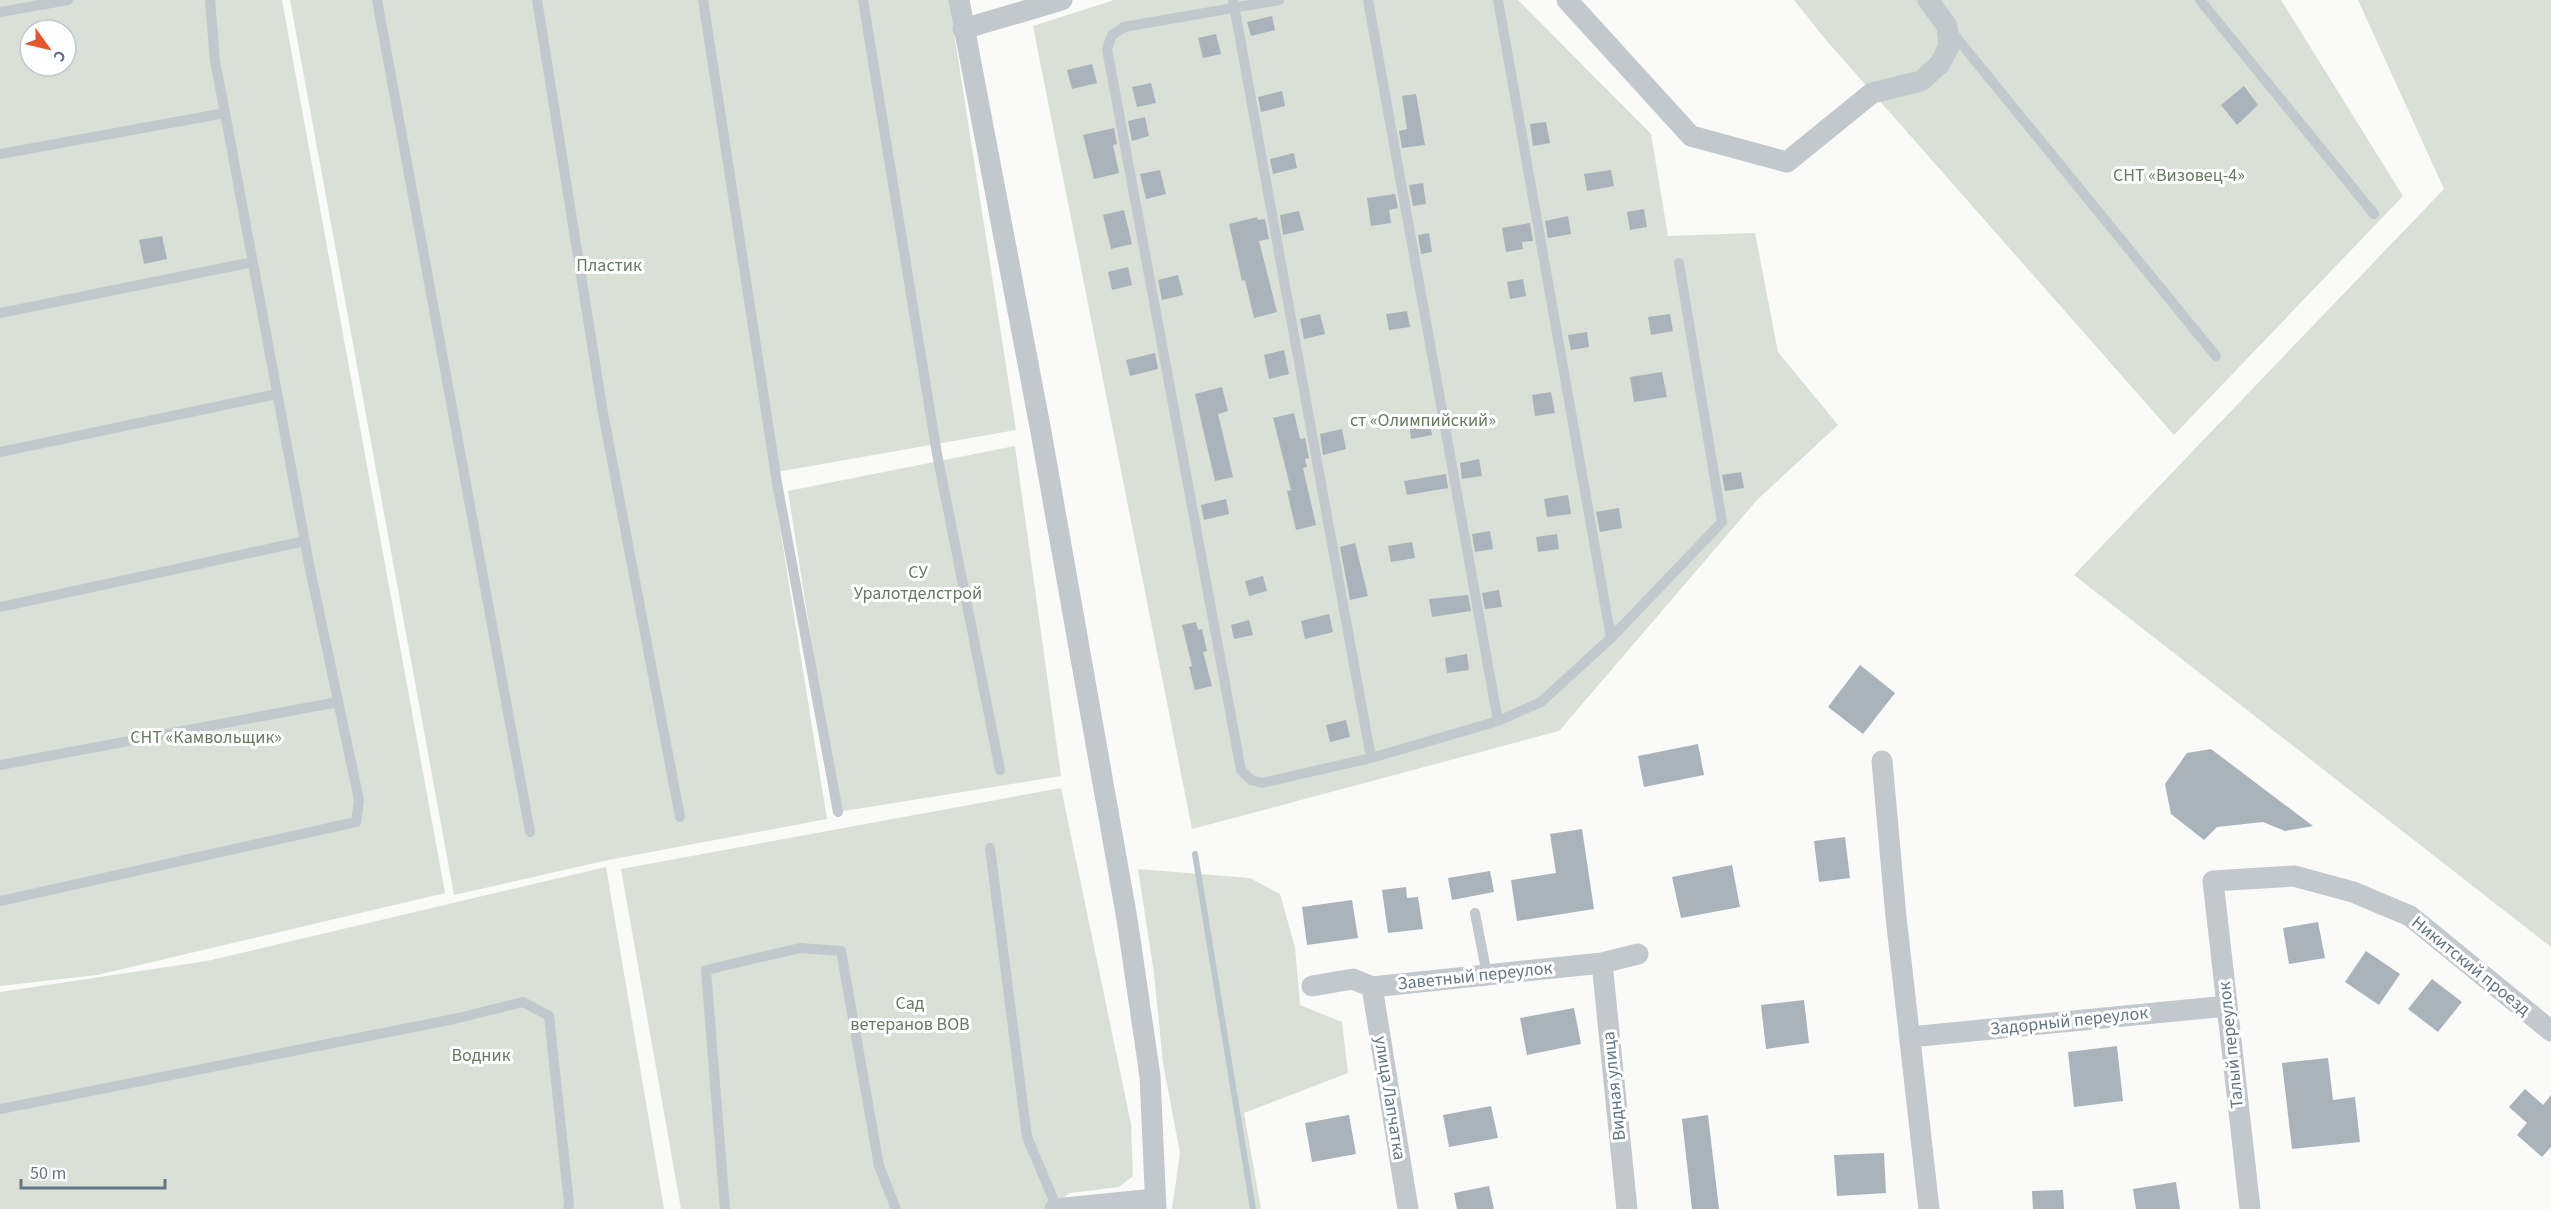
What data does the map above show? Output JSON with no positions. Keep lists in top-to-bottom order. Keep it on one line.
{"streets":{"street":["Никитский проезд","Заветный переулок","Задорный переулок","Талый переулок","Видная улица","улица Лапчатка"]},"crossings":[["Никитский проезд","Талый переулок"],["Заветный переулок","Видная улица"],["Заветный переулок","улица Лапчатка"],["Задорный переулок","Талый переулок"]],"parks":["СНТ «Визовец-4»","Пластик","ст «Олимпийский»","СУ Уралотделстрой","СНТ «Камвольщик»","Сад ветеранов ВОВ","Водник"],"scale_bar":"50 m","north":"bottom right"}
